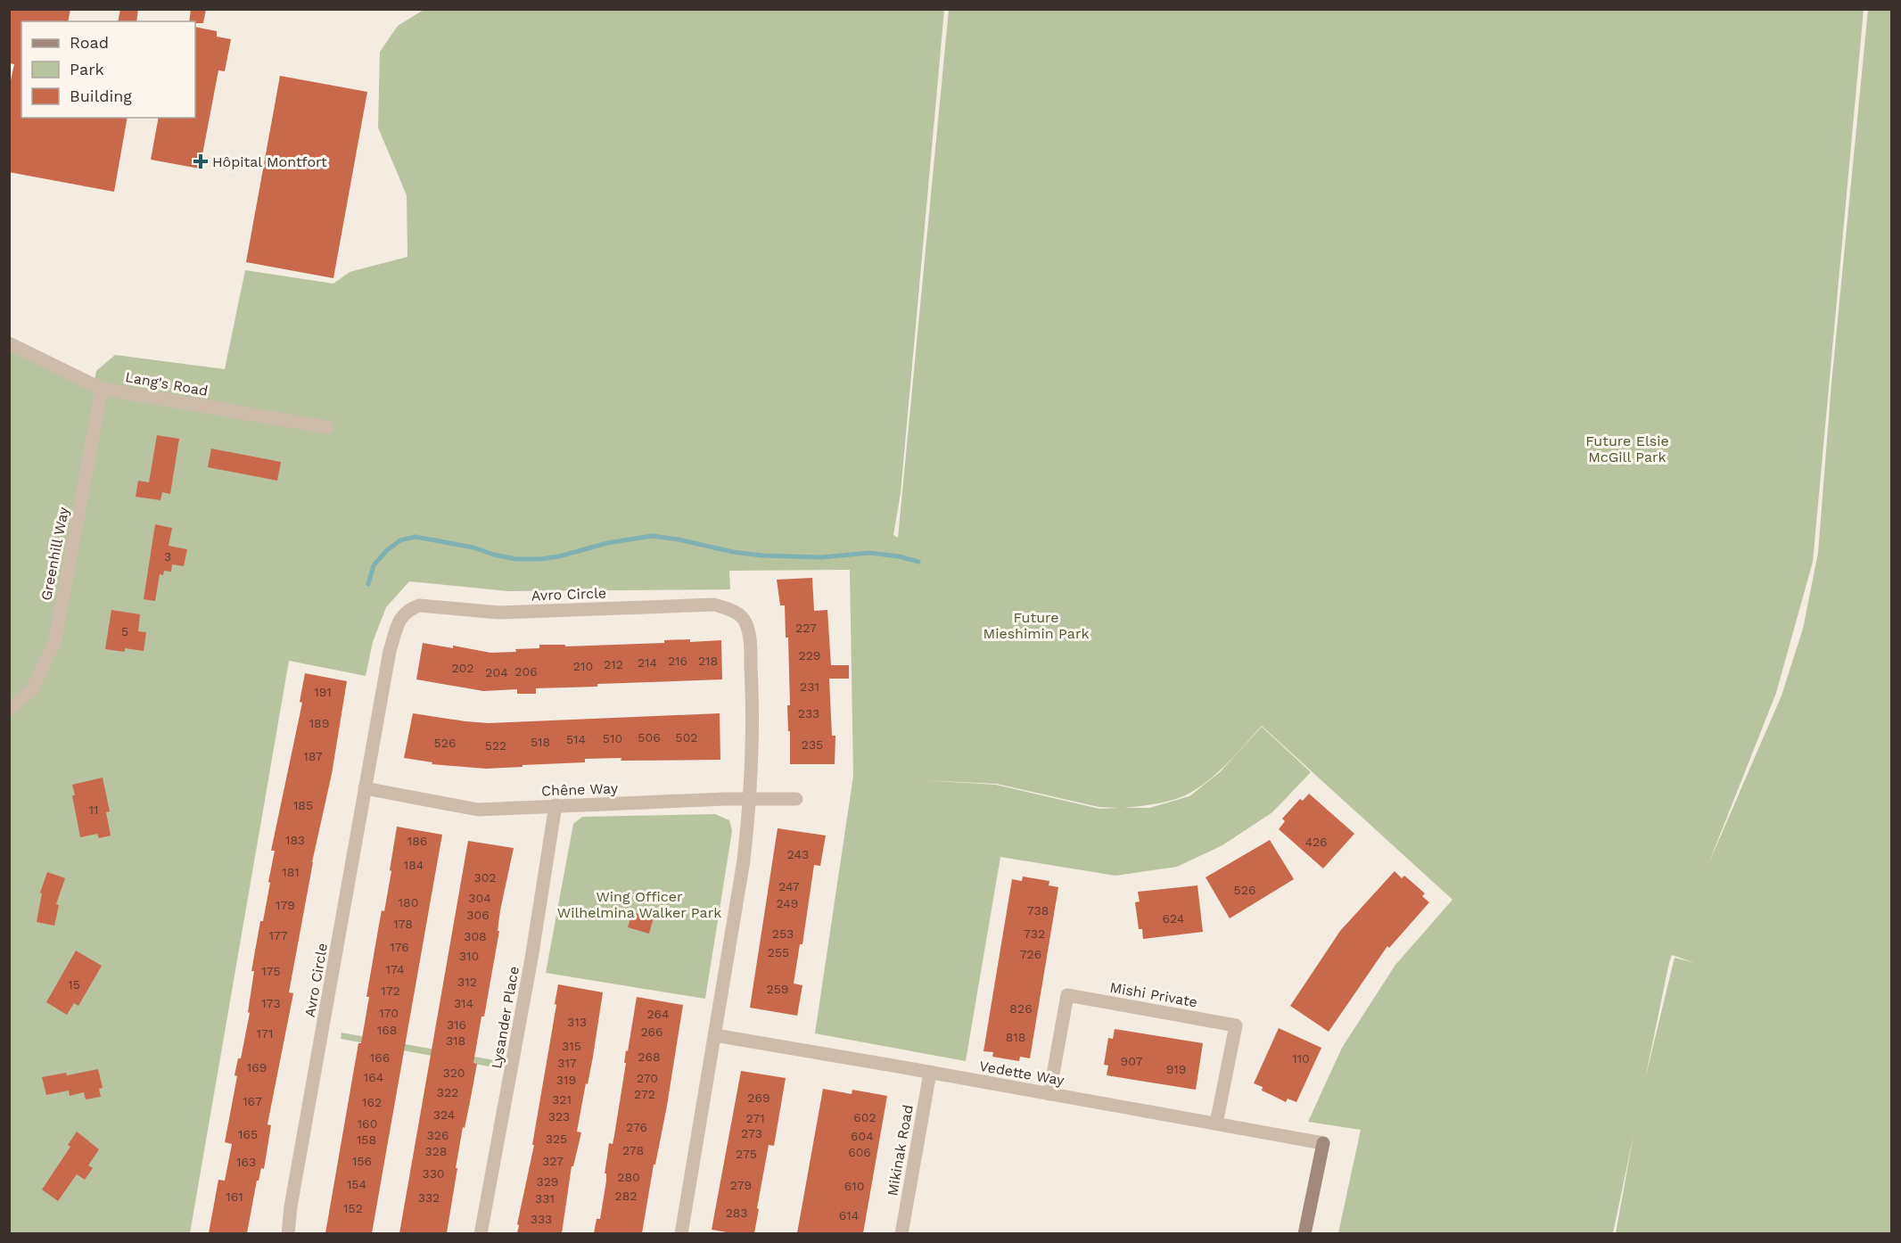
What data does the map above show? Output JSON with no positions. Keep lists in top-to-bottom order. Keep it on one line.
{"streets":{"street":["Lang's Road","Greenhill Way","Avro Circle","Chêne Way","Mishi Private","Lysander Place","Vedette Way","Mikinak Road"]},"crossings":[["Lang's Road","Greenhill Way"],["Avro Circle","Chêne Way"],["Avro Circle","Vedette Way"],["Chêne Way","Lysander Place"],["Mishi Private","Vedette Way"],["Vedette Way","Mikinak Road"]],"parks":["Future Elsie McGill Park","Future Mieshimin Park","Wing Officer Wilhelmina Walker Park"],"places":{"health":["Hôpital Montfort"]},"house_numbers":["3","227","5","229","216","218","214","212","210","202","206","204","231","191","233","189","506","502","510","514","518","526","235","522","187","185","11","183","186","426","243","184","181","302","247","526","304","180","249","179","738","306","624","178","253","732","177","308","176","255","726","310","174","175","312","15","259","172","173","314","826","170","264","313","316","168","266","171","818","318","315","268","166","110","907","317","169","919","320","164","270","319","322","272","269","321","167","162","324","323","602","271","160","276","273","165","326","604","325","158","278","328","606","275","156","327","163","330","280","329","154","279","610","282","161","332","331","152","283","614","333"],"legend":["Road","Park","Building"]}
